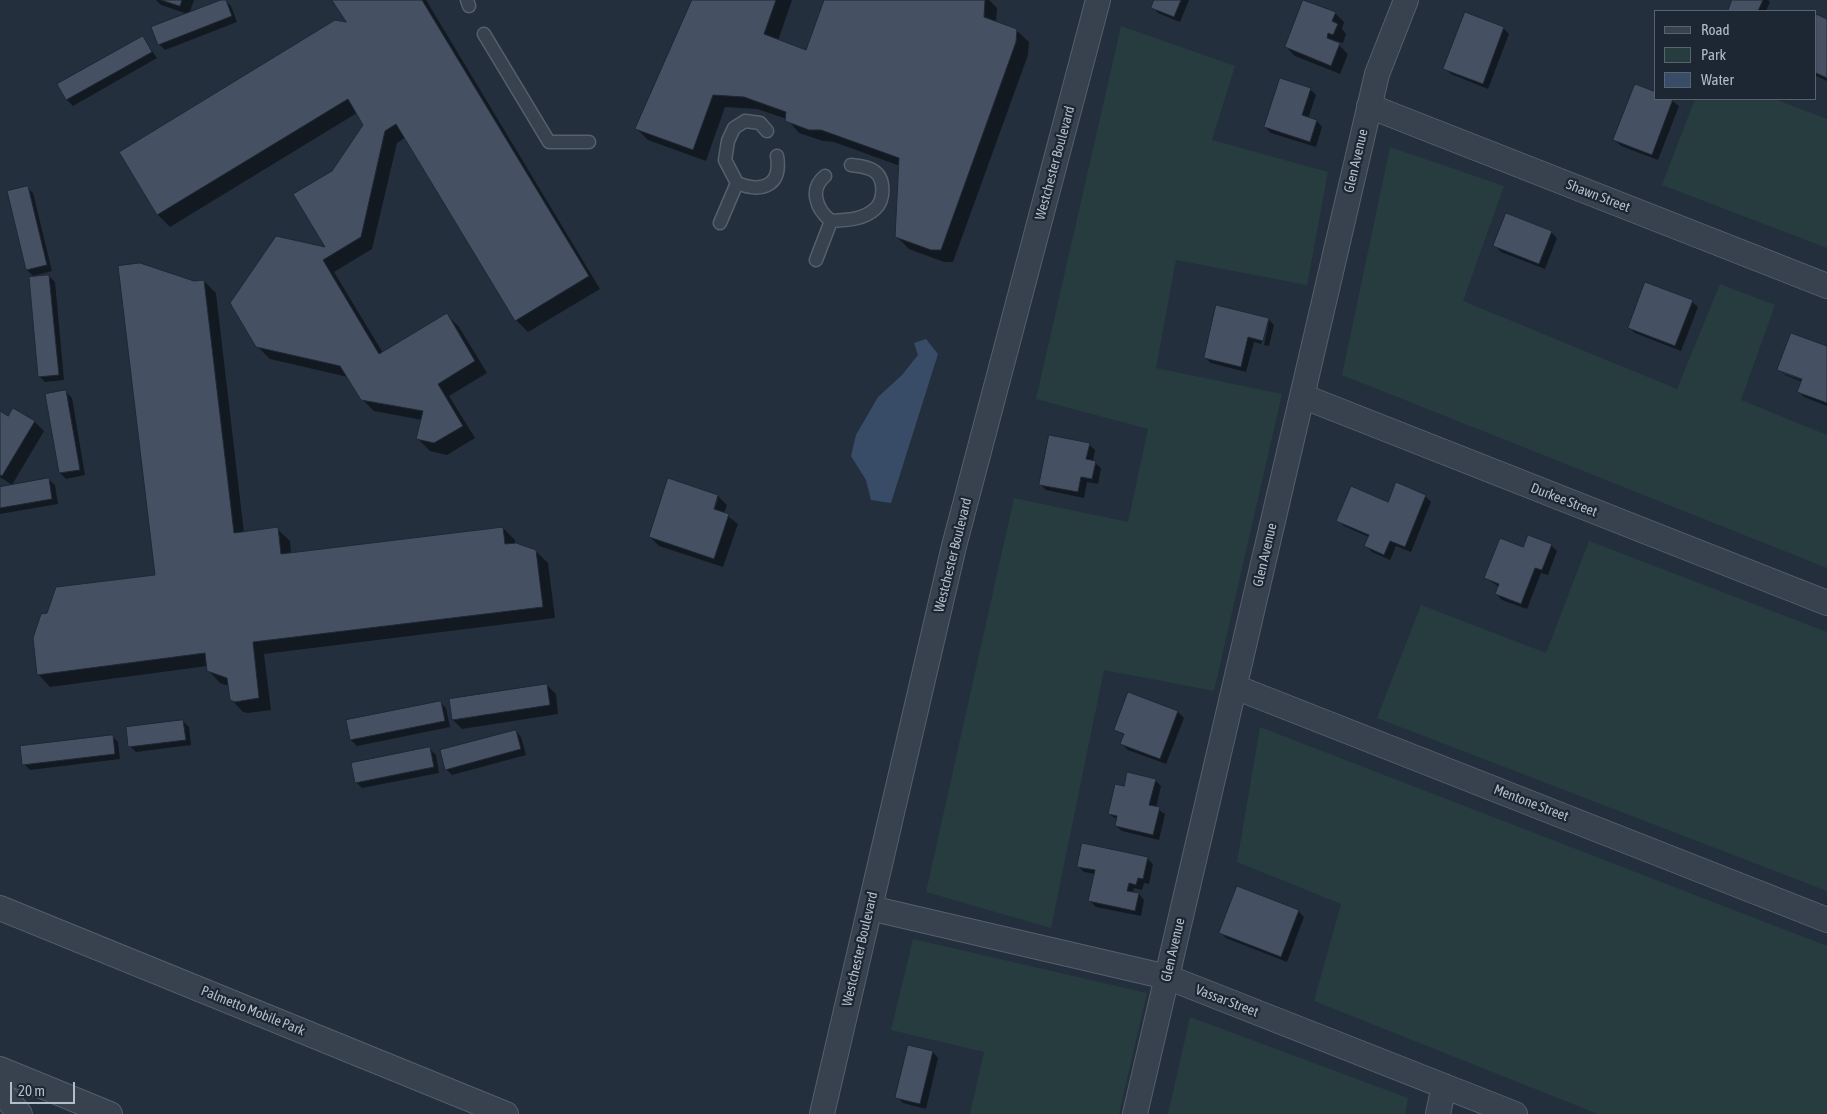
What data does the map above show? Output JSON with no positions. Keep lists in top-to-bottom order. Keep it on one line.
{"streets":{"street":["Glen Avenue","Westchester Boulevard","Shawn Street","Durkee Street","Mentone Street","Vassar Street","Palmetto Mobile Park"]},"crossings":[["Glen Avenue","Shawn Street"],["Glen Avenue","Durkee Street"],["Glen Avenue","Mentone Street"],["Glen Avenue","Vassar Street"],["Westchester Boulevard","Vassar Street"]],"legend":["Road","Park","Water"],"scale_bar":"20 m"}
